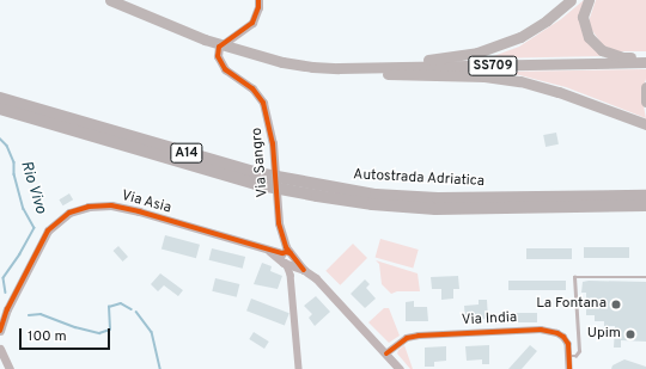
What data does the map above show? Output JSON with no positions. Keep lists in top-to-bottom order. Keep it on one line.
{"streets":{"highway":["SS709","A14","Autostrada Adriatica"],"street":["Via Sangro","Via Asia","Via India"]},"crossings":[["Via Sangro","Via Asia"],["Via Asia","Via India"]],"water":["Rio Vivo"],"places":["La Fontana","Upim"],"scale_bar":"100 m"}
